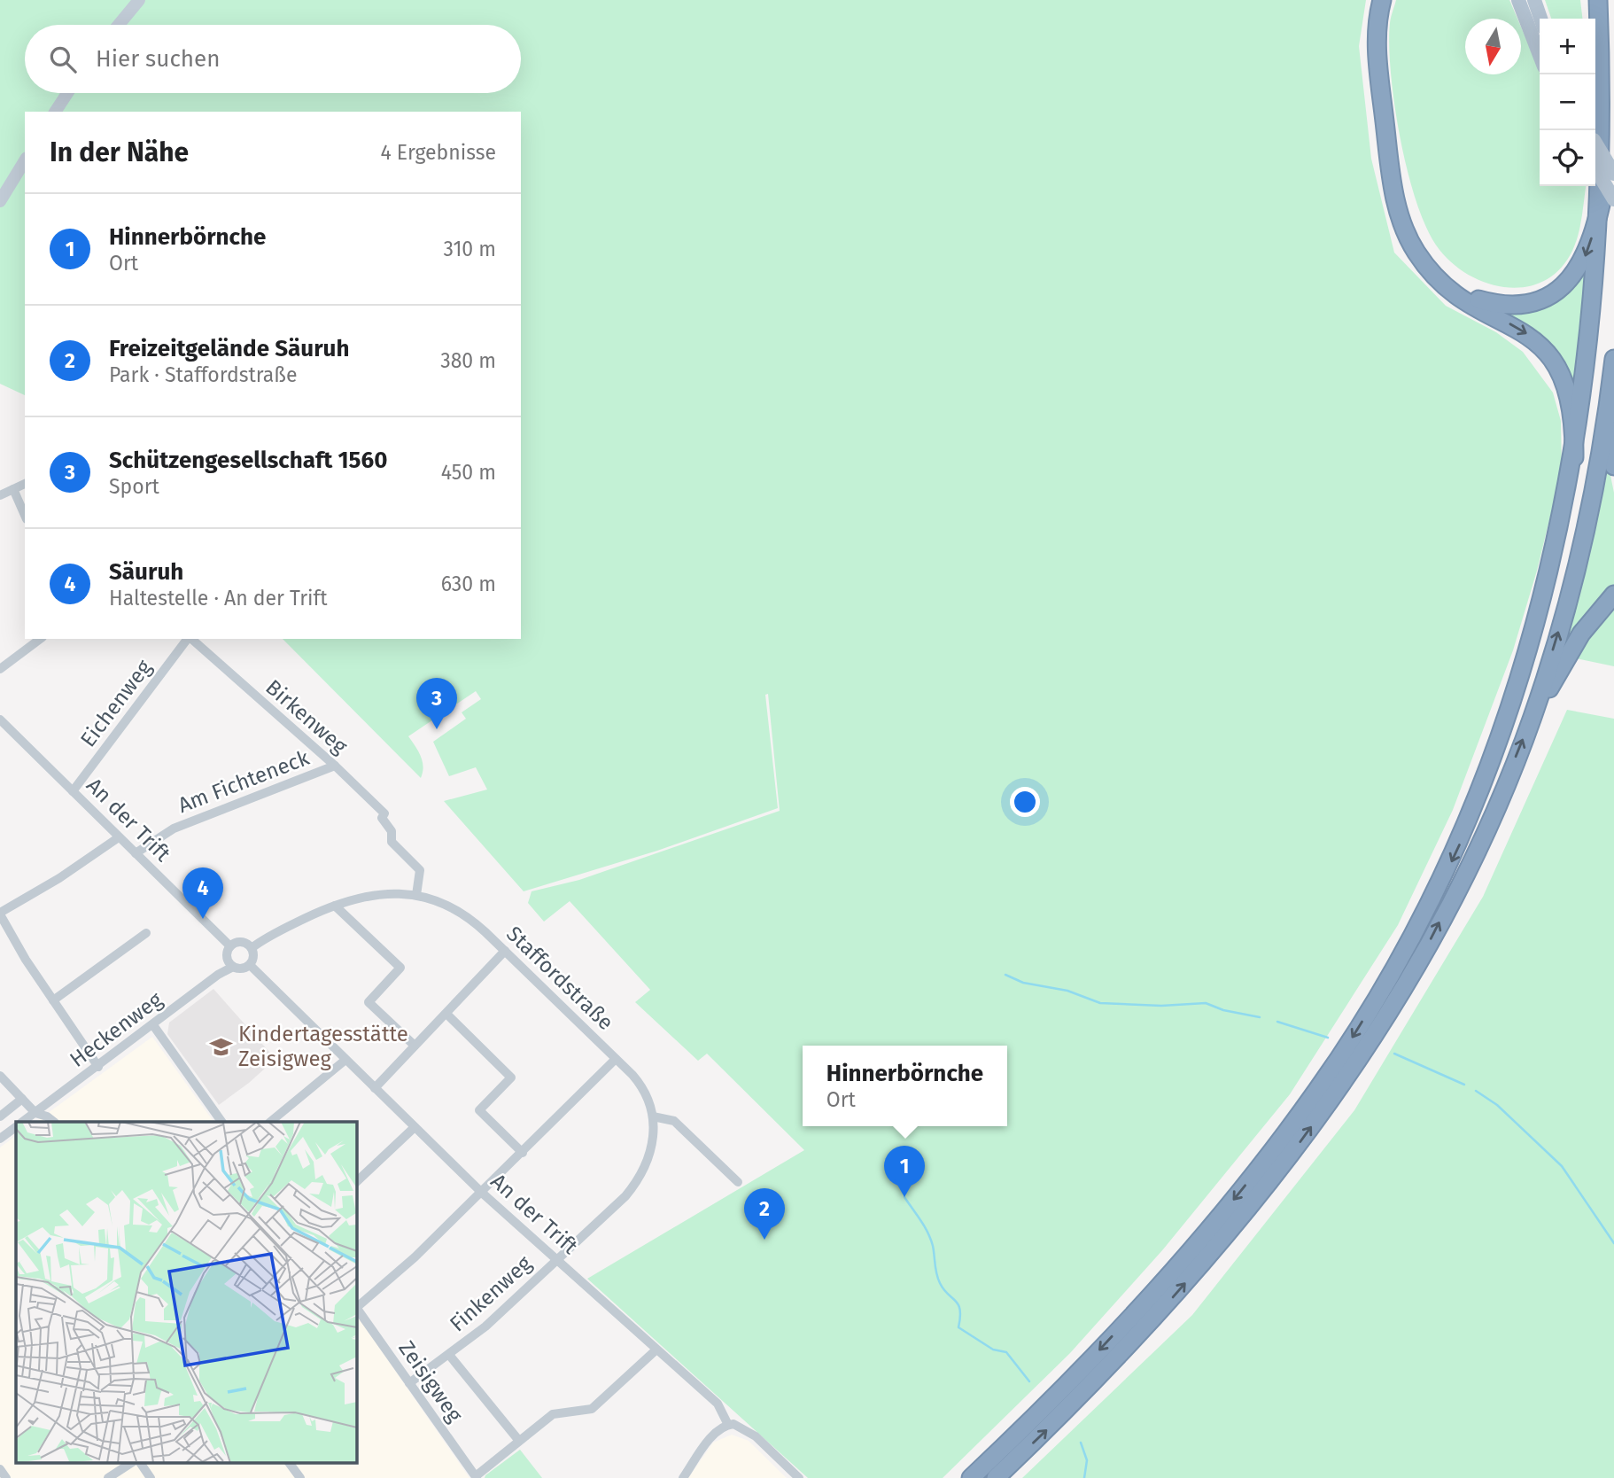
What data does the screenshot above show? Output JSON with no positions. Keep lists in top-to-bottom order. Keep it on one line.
{"streets":{"street":["Eichenweg","Birkenweg","Am Fichteneck","An der Trift","Staffordstraße","Heckenweg","Finkenweg","Zeisigweg"]},"crossings":[["Eichenweg","An der Trift"],["Birkenweg","Am Fichteneck"],["Birkenweg","Staffordstraße"],["Am Fichteneck","An der Trift"],["An der Trift","Staffordstraße"],["An der Trift","Heckenweg"],["An der Trift","Finkenweg"],["Staffordstraße","Heckenweg"],["Staffordstraße","Finkenweg"],["Finkenweg","Zeisigweg"]],"places":{"school or university":["Kindertagesstätte Zeisigweg"]},"north":"bottom","page":{"map_buttons":["+","−"],"search":"Hier suchen","heading":["In der Nähe","4 Ergebnisse"],"list":[{"mark":"1","name":"Hinnerbörnche","note":"Ort","value":"310 m"},{"mark":"2","name":"Freizeitgelände Säuruh","note":"Park · Staffordstraße","value":"380 m"},{"mark":"3","name":"Schützengesellschaft 1560","note":"Sport","value":"450 m"},{"mark":"4","name":"Säuruh","note":"Haltestelle · An der Trift","value":"630 m"}],"pins":["3","4","1","2"],"popup":["Hinnerbörnche","Ort"]}}
